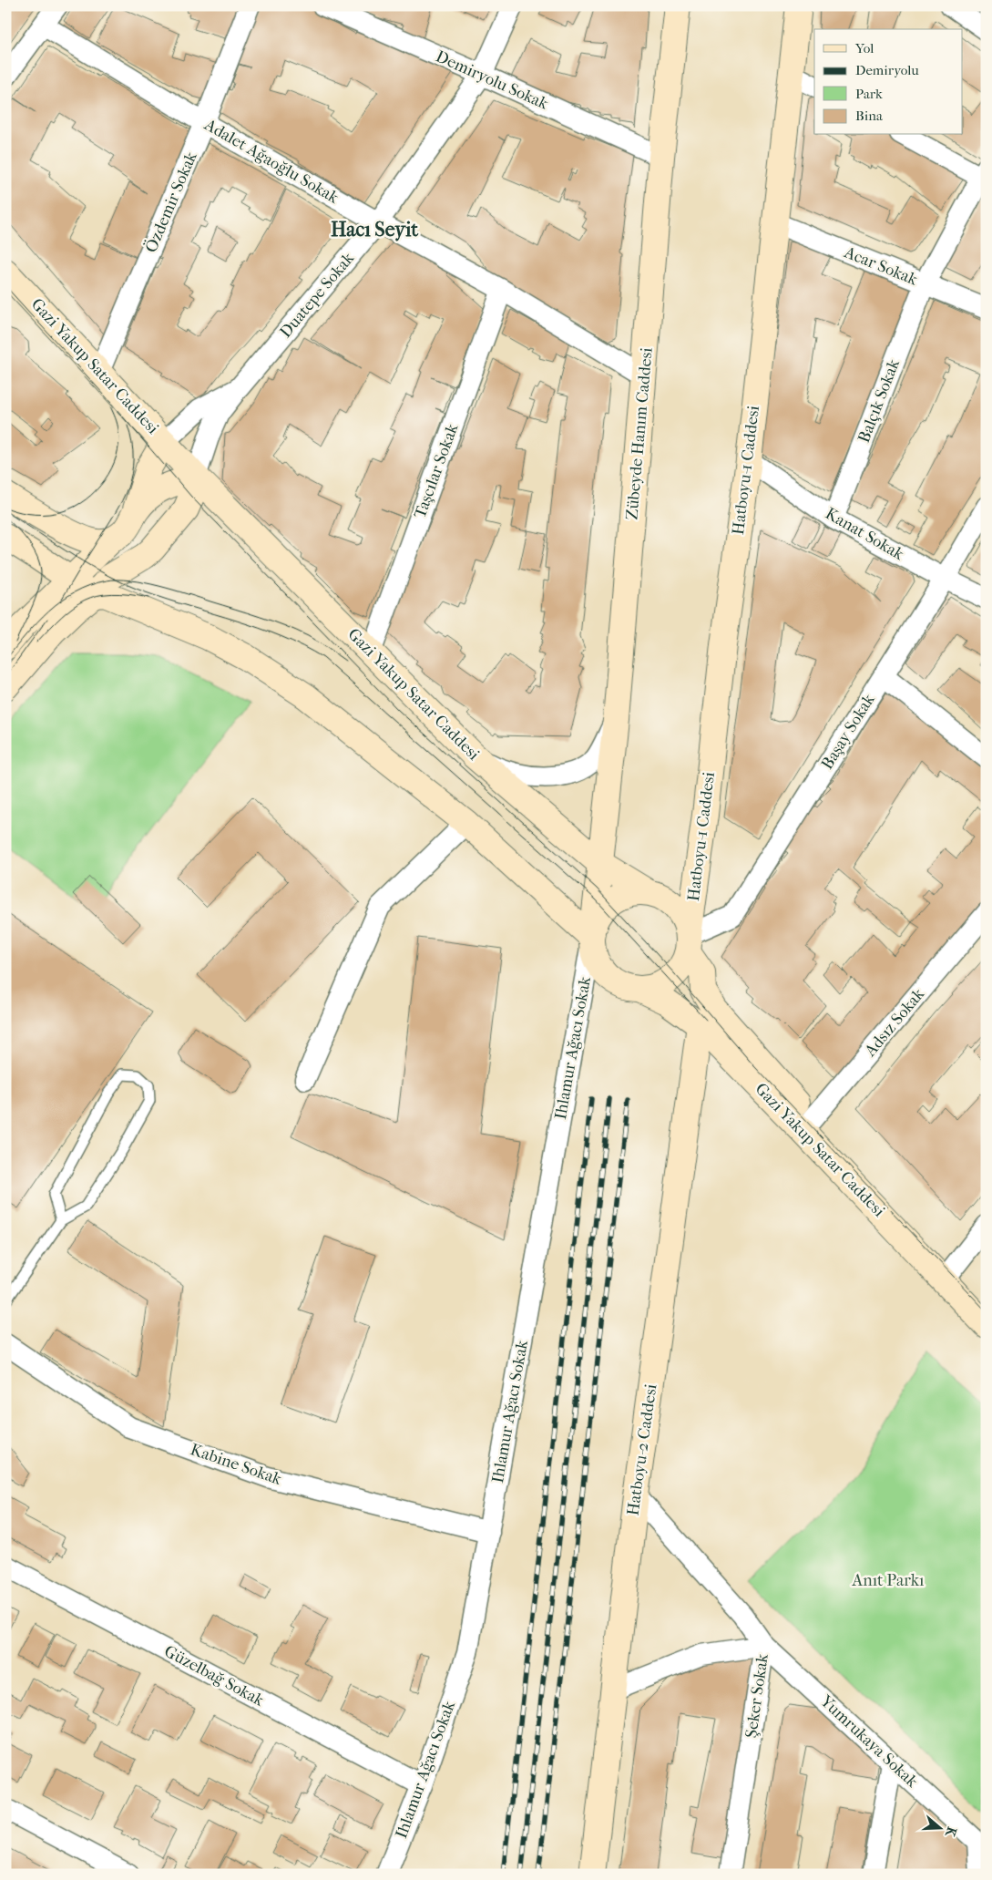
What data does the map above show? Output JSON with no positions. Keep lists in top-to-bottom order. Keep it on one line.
{"streets":{"main road":["Gazi Yakup Satar Caddesi","Zübeyde Hanım Caddesi","Hatboyu-1 Caddesi","Hatboyu-2 Caddesi"],"street":["Demiryolu Sokak","Adalet Ağaoğlu Sokak","Özdemir Sokak","Acar Sokak","Duatepe Sokak","Balçık Sokak","Taşcılar Sokak","Kanat Sokak","Başay Sokak","Adsız Sokak","Ihlamur Ağacı Sokak","Kabine Sokak","Güzelbağ Sokak","Şeker Sokak","Yumrukaya Sokak"]},"crossings":[["Demiryolu Sokak","Duatepe Sokak"],["Demiryolu Sokak","Zübeyde Hanım Caddesi"],["Adalet Ağaoğlu Sokak","Özdemir Sokak"],["Adalet Ağaoğlu Sokak","Duatepe Sokak"],["Adalet Ağaoğlu Sokak","Zübeyde Hanım Caddesi"],["Adalet Ağaoğlu Sokak","Taşcılar Sokak"],["Özdemir Sokak","Gazi Yakup Satar Caddesi"],["Acar Sokak","Balçık Sokak"],["Acar Sokak","Hatboyu-1 Caddesi"],["Duatepe Sokak","Gazi Yakup Satar Caddesi"],["Gazi Yakup Satar Caddesi","Zübeyde Hanım Caddesi"],["Gazi Yakup Satar Caddesi","Hatboyu-1 Caddesi"],["Gazi Yakup Satar Caddesi","Taşcılar Sokak"],["Gazi Yakup Satar Caddesi","Başay Sokak"],["Gazi Yakup Satar Caddesi","Adsız Sokak"],["Gazi Yakup Satar Caddesi","Ihlamur Ağacı Sokak"],["Gazi Yakup Satar Caddesi","Hatboyu-2 Caddesi"],["Balçık Sokak","Kanat Sokak"],["Zübeyde Hanım Caddesi","Hatboyu-1 Caddesi"],["Zübeyde Hanım Caddesi","Başay Sokak"],["Zübeyde Hanım Caddesi","Ihlamur Ağacı Sokak"],["Hatboyu-1 Caddesi","Kanat Sokak"],["Hatboyu-1 Caddesi","Başay Sokak"],["Hatboyu-1 Caddesi","Ihlamur Ağacı Sokak"],["Kanat Sokak","Başay Sokak"],["Başay Sokak","Ihlamur Ağacı Sokak"],["Ihlamur Ağacı Sokak","Kabine Sokak"],["Ihlamur Ağacı Sokak","Güzelbağ Sokak"],["Hatboyu-2 Caddesi","Şeker Sokak"],["Hatboyu-2 Caddesi","Yumrukaya Sokak"],["Şeker Sokak","Yumrukaya Sokak"]],"districts":["Hacı Seyit"],"parks":["Anıt Parkı"],"legend":["Yol","Demiryolu","Park","Bina"],"north":"right"}
